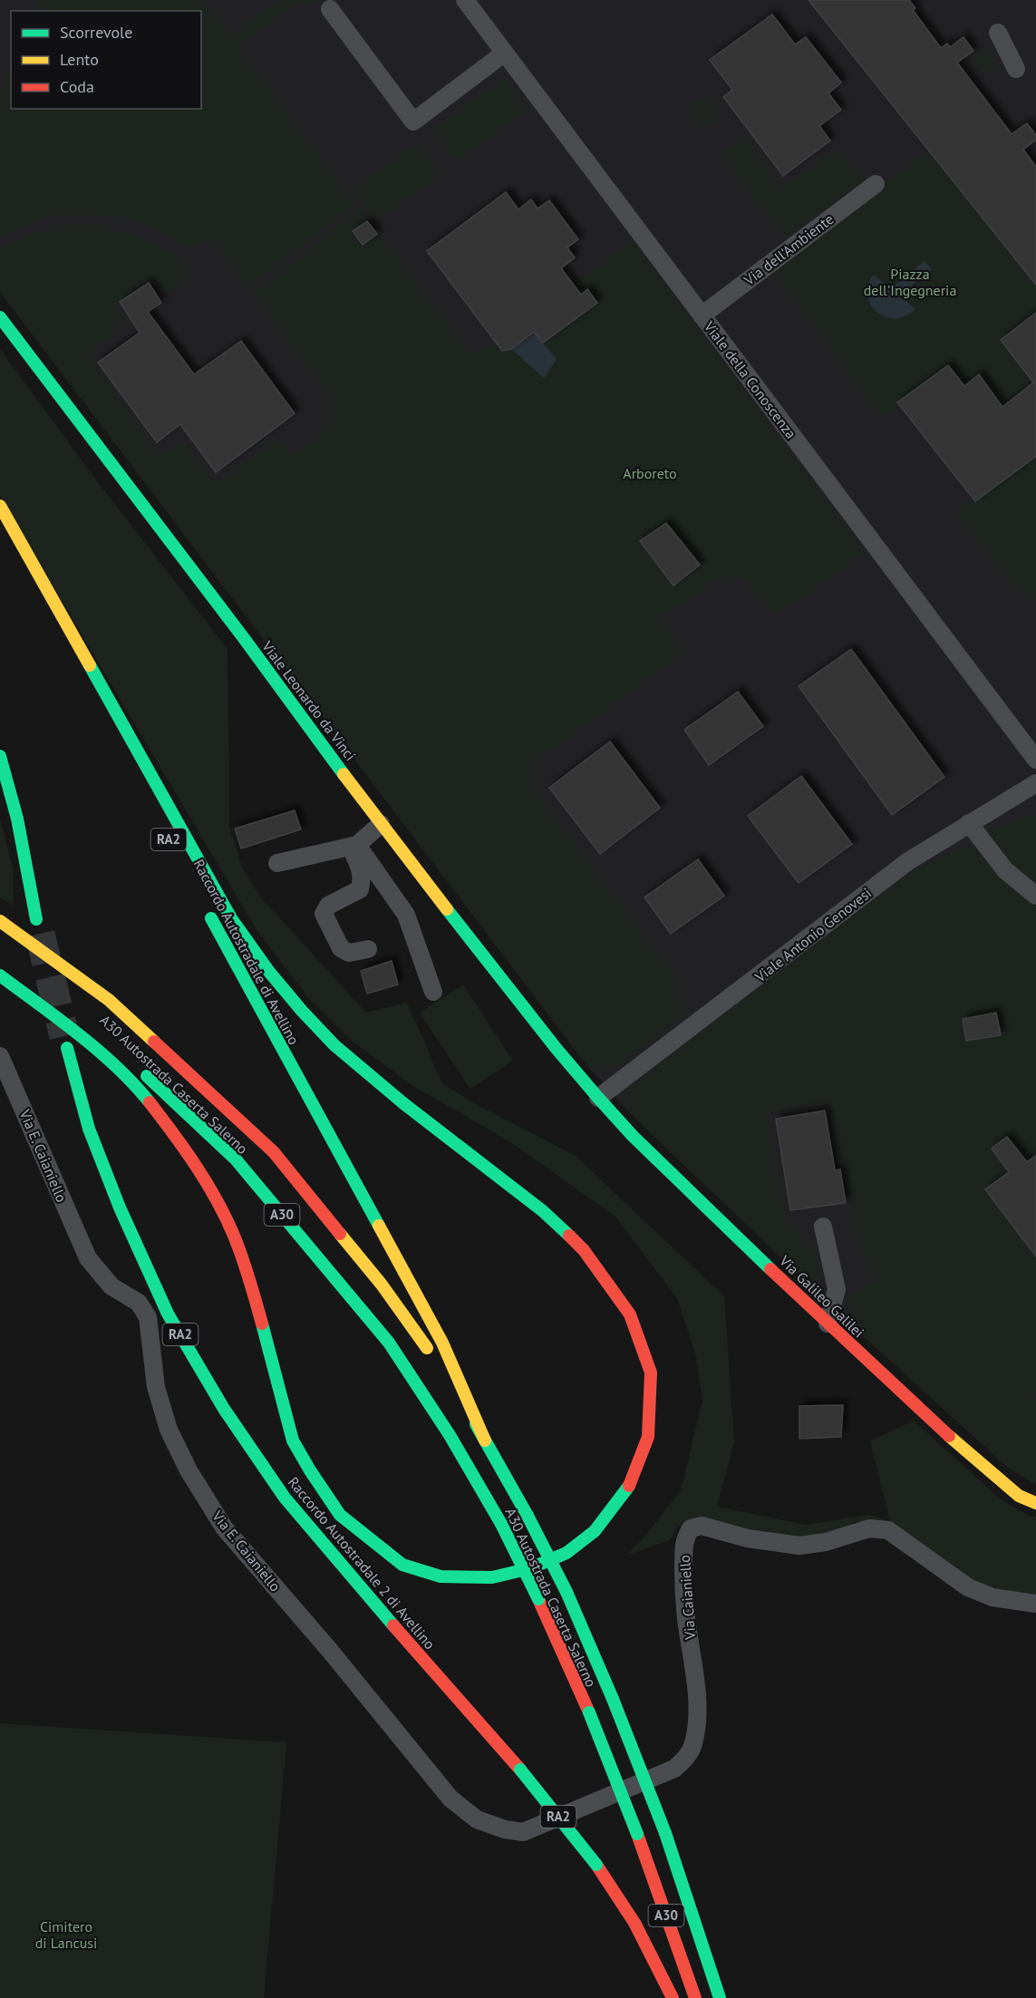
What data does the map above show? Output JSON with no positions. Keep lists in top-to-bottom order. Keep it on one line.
{"streets":{"main road":["Viale Leonardo da Vinci","RA2","Raccordo Autostradale di Avellino","A30 Autostrada Caserta Salerno","A30","Via Galileo Galilei","Raccordo Autostradale 2 di Avellino"],"street":["Via dell'Ambiente","Viale della Conoscenza","Viale Antonio Genovesi","Via E. Caianiello","Via Caianiello"]},"crossings":[["Via dell'Ambiente","Viale della Conoscenza"],["Viale Leonardo da Vinci","Viale Antonio Genovesi"],["Viale Leonardo da Vinci","Via Galileo Galilei"],["Viale Antonio Genovesi","Via Galileo Galilei"],["Raccordo Autostradale di Avellino","A30 Autostrada Caserta Salerno"],["Via E. Caianiello","Via Caianiello"]],"parks":["Piazza dell'Ingegneria","Arboreto","Cimitero di Lancusi"],"legend":["Scorrevole","Lento","Coda"]}
